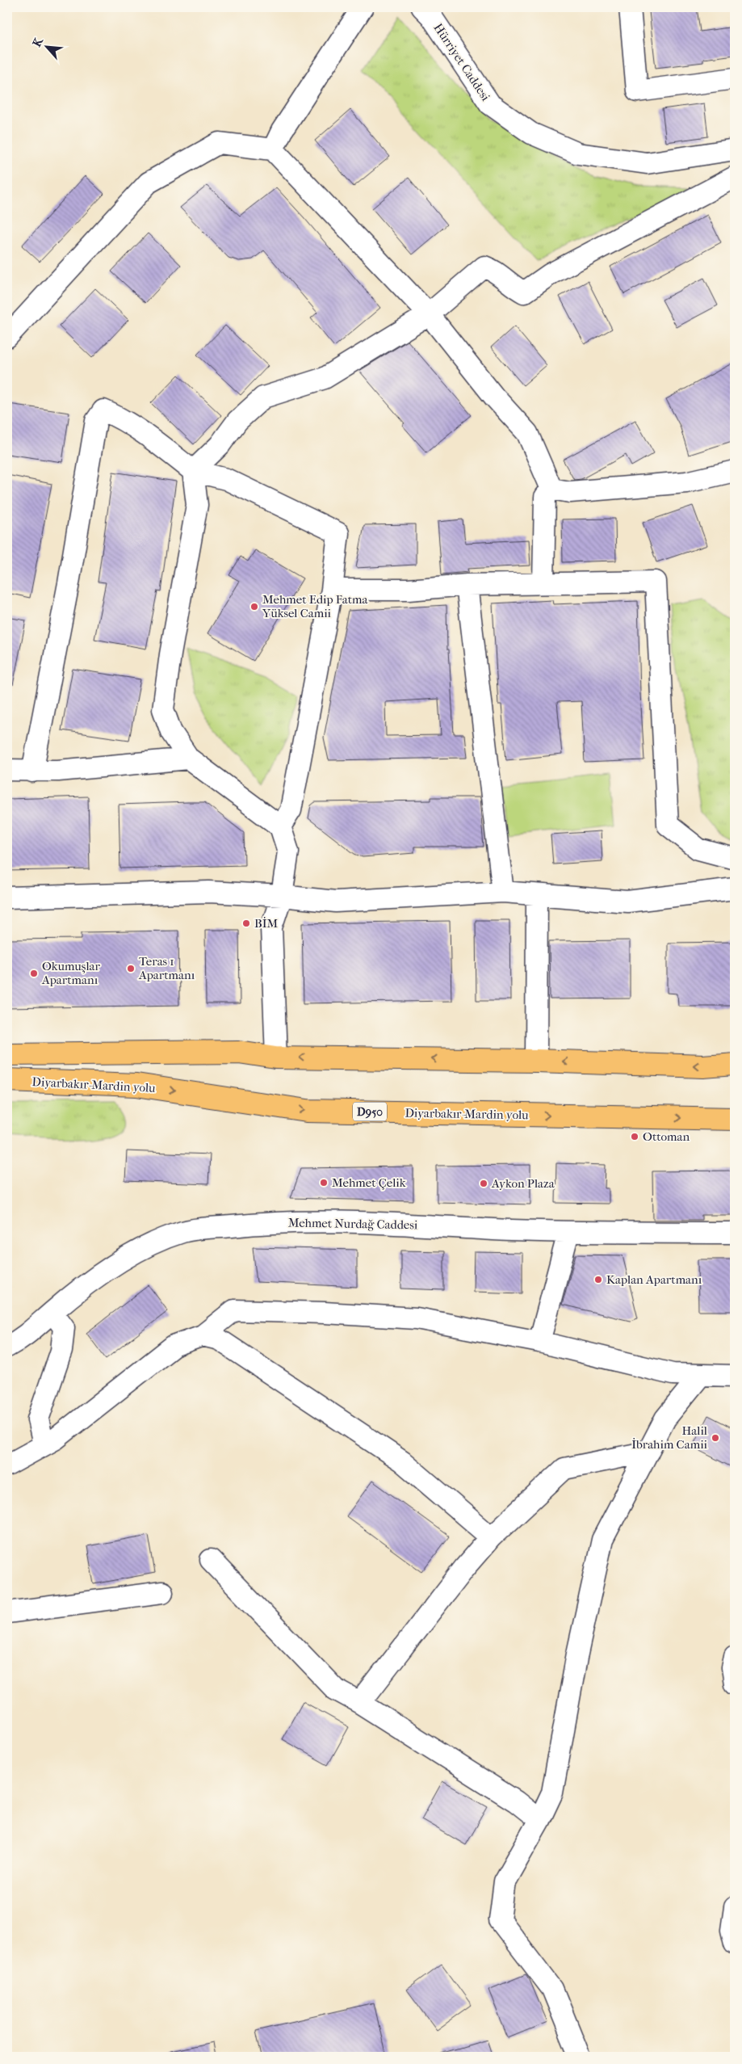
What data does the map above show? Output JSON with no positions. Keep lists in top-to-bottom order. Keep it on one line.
{"streets":{"highway":["Diyarbakır-Mardin yolu","D950"],"street":["Hürriyet Caddesi","Mehmet Nurdağ Caddesi"]},"places":["Mehmet Edip Fatma Yüksel Camii","BİM","Teras 1 Apartmanı","Okumuşlar Apartmanı","Ottoman","Mehmet Çelik","Aykon Plaza","Kaplan Apartmanı","Halil İbrahim Camii"],"north":"top left"}
